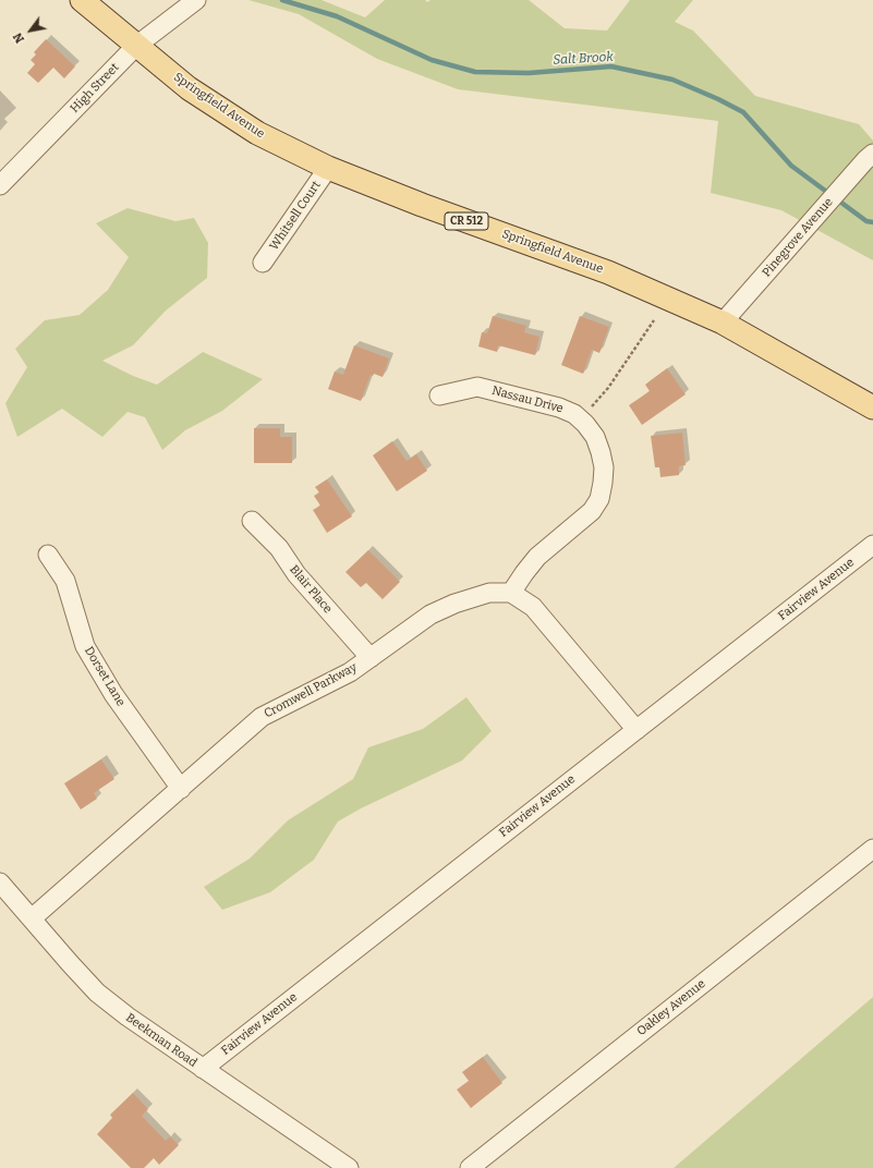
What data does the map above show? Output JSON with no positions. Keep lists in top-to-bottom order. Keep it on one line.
{"streets":{"main road":["Springfield Avenue","CR 512"],"street":["High Street","Whitsell Court","Pinegrove Avenue","Nassau Drive","Blair Place","Fairview Avenue","Dorset Lane","Cromwell Parkway","Oakley Avenue","Beekman Road"]},"crossings":[["High Street","Springfield Avenue"],["Springfield Avenue","Whitsell Court"],["Springfield Avenue","Pinegrove Avenue"],["Nassau Drive","Cromwell Parkway"],["Blair Place","Cromwell Parkway"],["Fairview Avenue","Beekman Road"],["Dorset Lane","Cromwell Parkway"],["Cromwell Parkway","Beekman Road"]],"water":["Salt Brook"],"north":"bottom left"}
